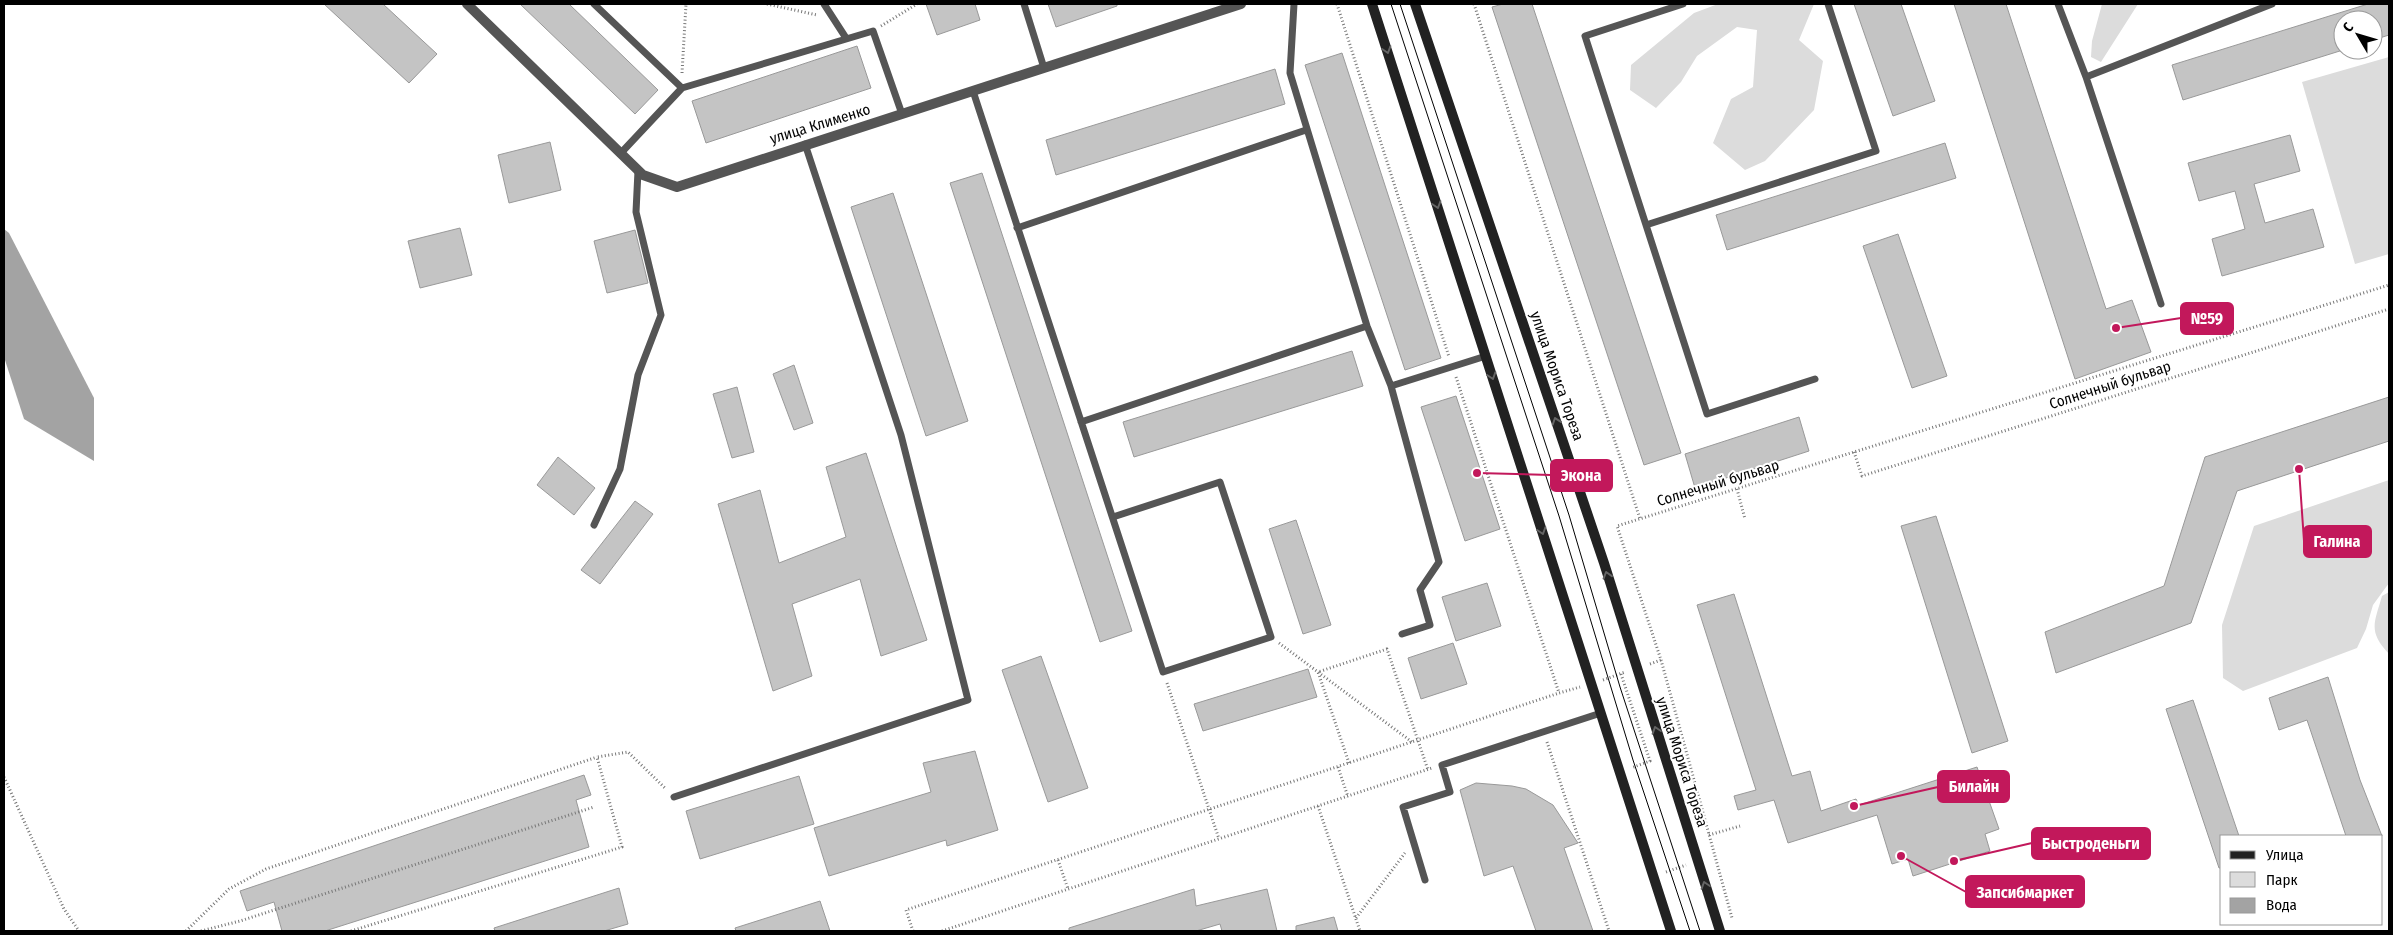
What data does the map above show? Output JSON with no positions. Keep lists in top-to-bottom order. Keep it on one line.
{"streets":{"street":["улица Клименко","улица Мориса Тореза"],"path":["Солнечный бульвар"]},"places":["№59","Галина","Экона","Билайн","Запсибмаркет","Быстроденьги"],"legend":["Улица","Парк","Вода"],"north":"top left"}
